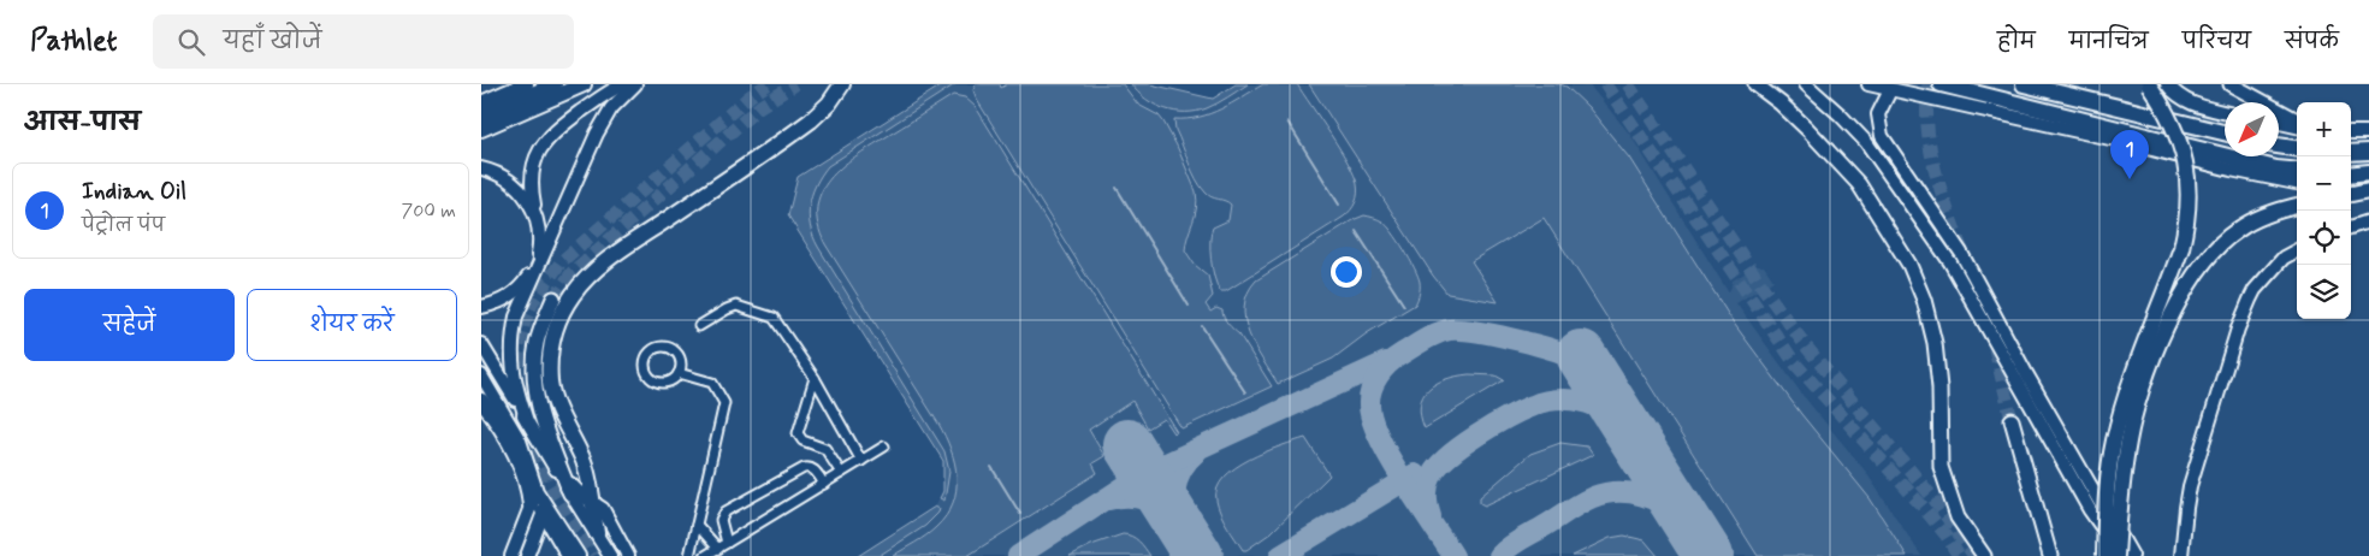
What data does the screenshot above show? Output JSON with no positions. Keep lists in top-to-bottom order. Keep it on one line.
{"north":"bottom left","page":{"header":"Pathlet","search":"यहाँ खोजें","nav":["होम","मानचित्र","परिचय","संपर्क"],"heading":"आस-पास","map_buttons":["+","−"],"pins":"1","list":[{"mark":"1","name":"Indian Oil","note":"पेट्रोल पंप","value":"700 m"}],"buttons":["सहेजें","शेयर करें"]}}
